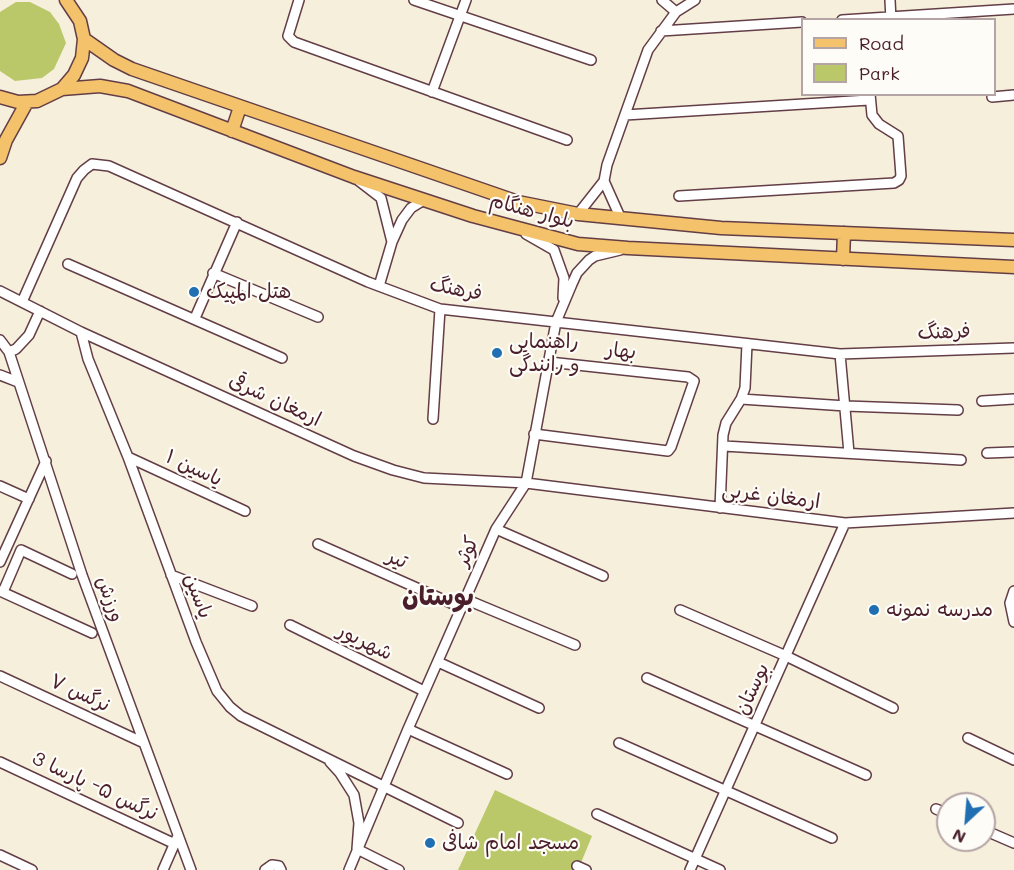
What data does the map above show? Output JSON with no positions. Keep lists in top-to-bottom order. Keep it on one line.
{"streets":{"main road":["بلوار هنگام"],"street":["فرهنگ","بهار","ارمغان شرقی","یاسین ۱","ارمغان غربی","کوثر","تیر","یاسین","ورزش","شهریور","بوستان","نرگس ۷","نرگس ۵- پارسا 3"]},"crossings":[["بلوار هنگام","کوثر"],["فرهنگ","ارمغان شرقی"],["فرهنگ","کوثر"],["بهار","کوثر"],["ارمغان شرقی","ارمغان غربی"],["ارمغان شرقی","کوثر"],["ارمغان شرقی","یاسین"],["یاسین ۱","یاسین"],["ارمغان غربی","کوثر"],["ارمغان غربی","بوستان"],["کوثر","تیر"],["کوثر","یاسین"],["کوثر","شهریور"],["ورزش","نرگس ۷"],["ورزش","نرگس ۵- پارسا 3"]],"districts":["بوستان"],"places":["هتل المپیک","راهنمایی و رانندگی","مدرسه نمونه","مسجد امام شافی"],"legend":["Road","Park"],"north":"bottom left"}
